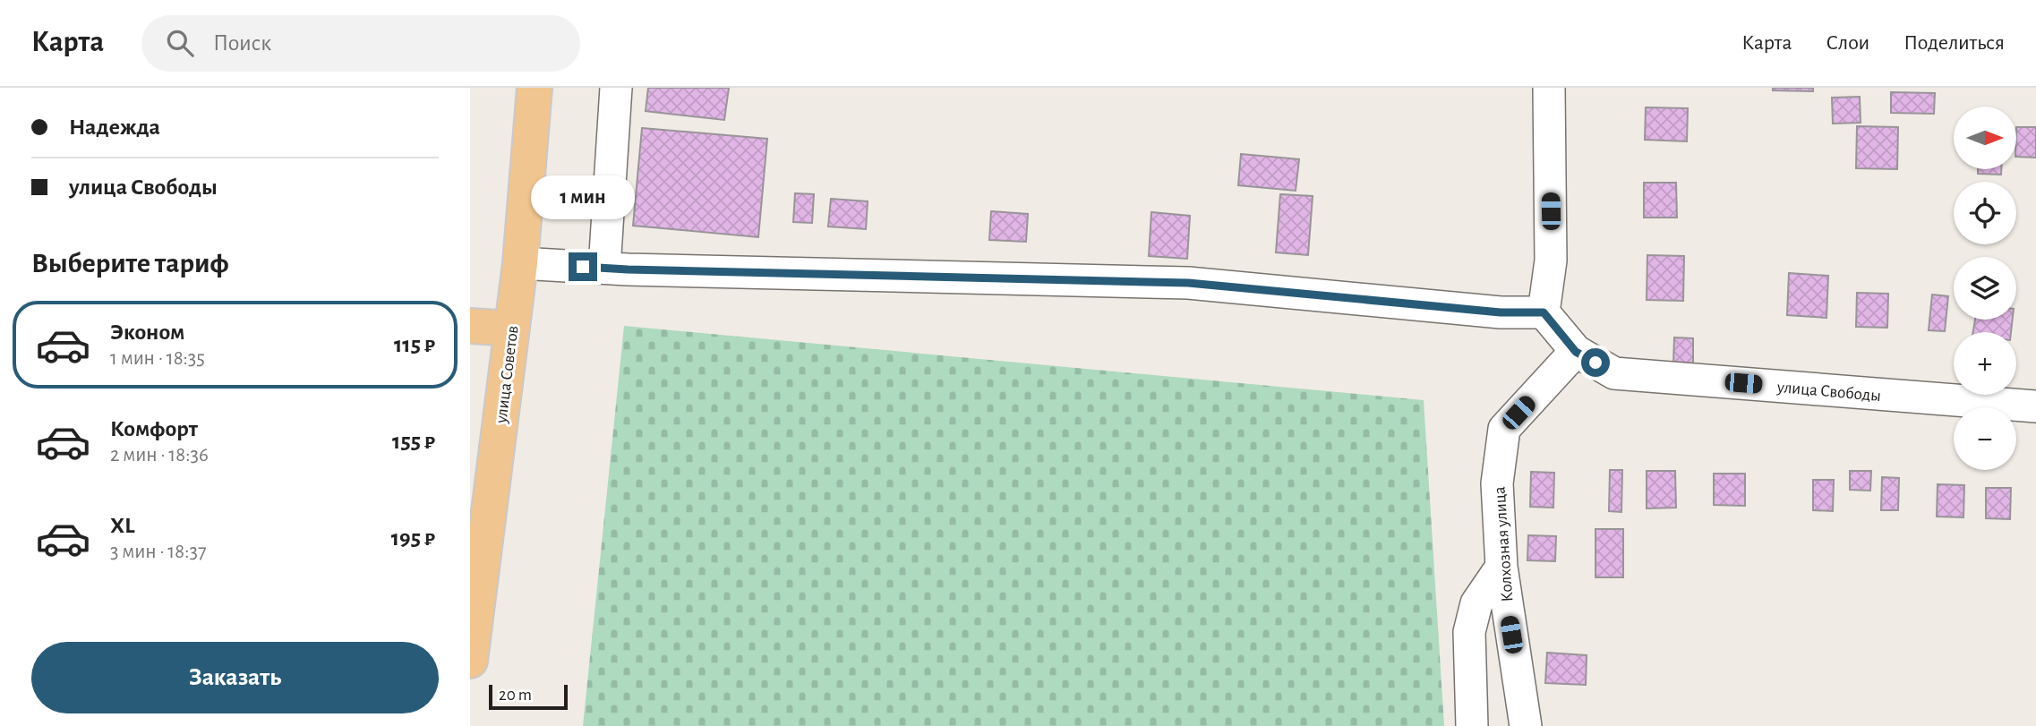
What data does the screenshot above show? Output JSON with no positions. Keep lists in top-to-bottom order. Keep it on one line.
{"streets":{"main road":["улица Советов"],"street":["улица Свободы","Колхозная улица"]},"crossings":[["улица Свободы","Колхозная улица"]],"scale_bar":"20 m","north":"right","page":{"header":"Карта","search":"Поиск","nav":["Карта","Слои","Поделиться"],"banner":["Надежда","улица Свободы"],"map_buttons":["+","−"],"bubble":"1 мин","heading":"Выберите тариф","list":[{"name":"Эконом","note":"1 мин · 18:35","value":"115 ₽"},{"name":"Комфорт","note":"2 мин · 18:36","value":"155 ₽"},{"name":"XL","note":"3 мин · 18:37","value":"195 ₽"}],"buttons":"Заказать","scale":"20 m"}}
